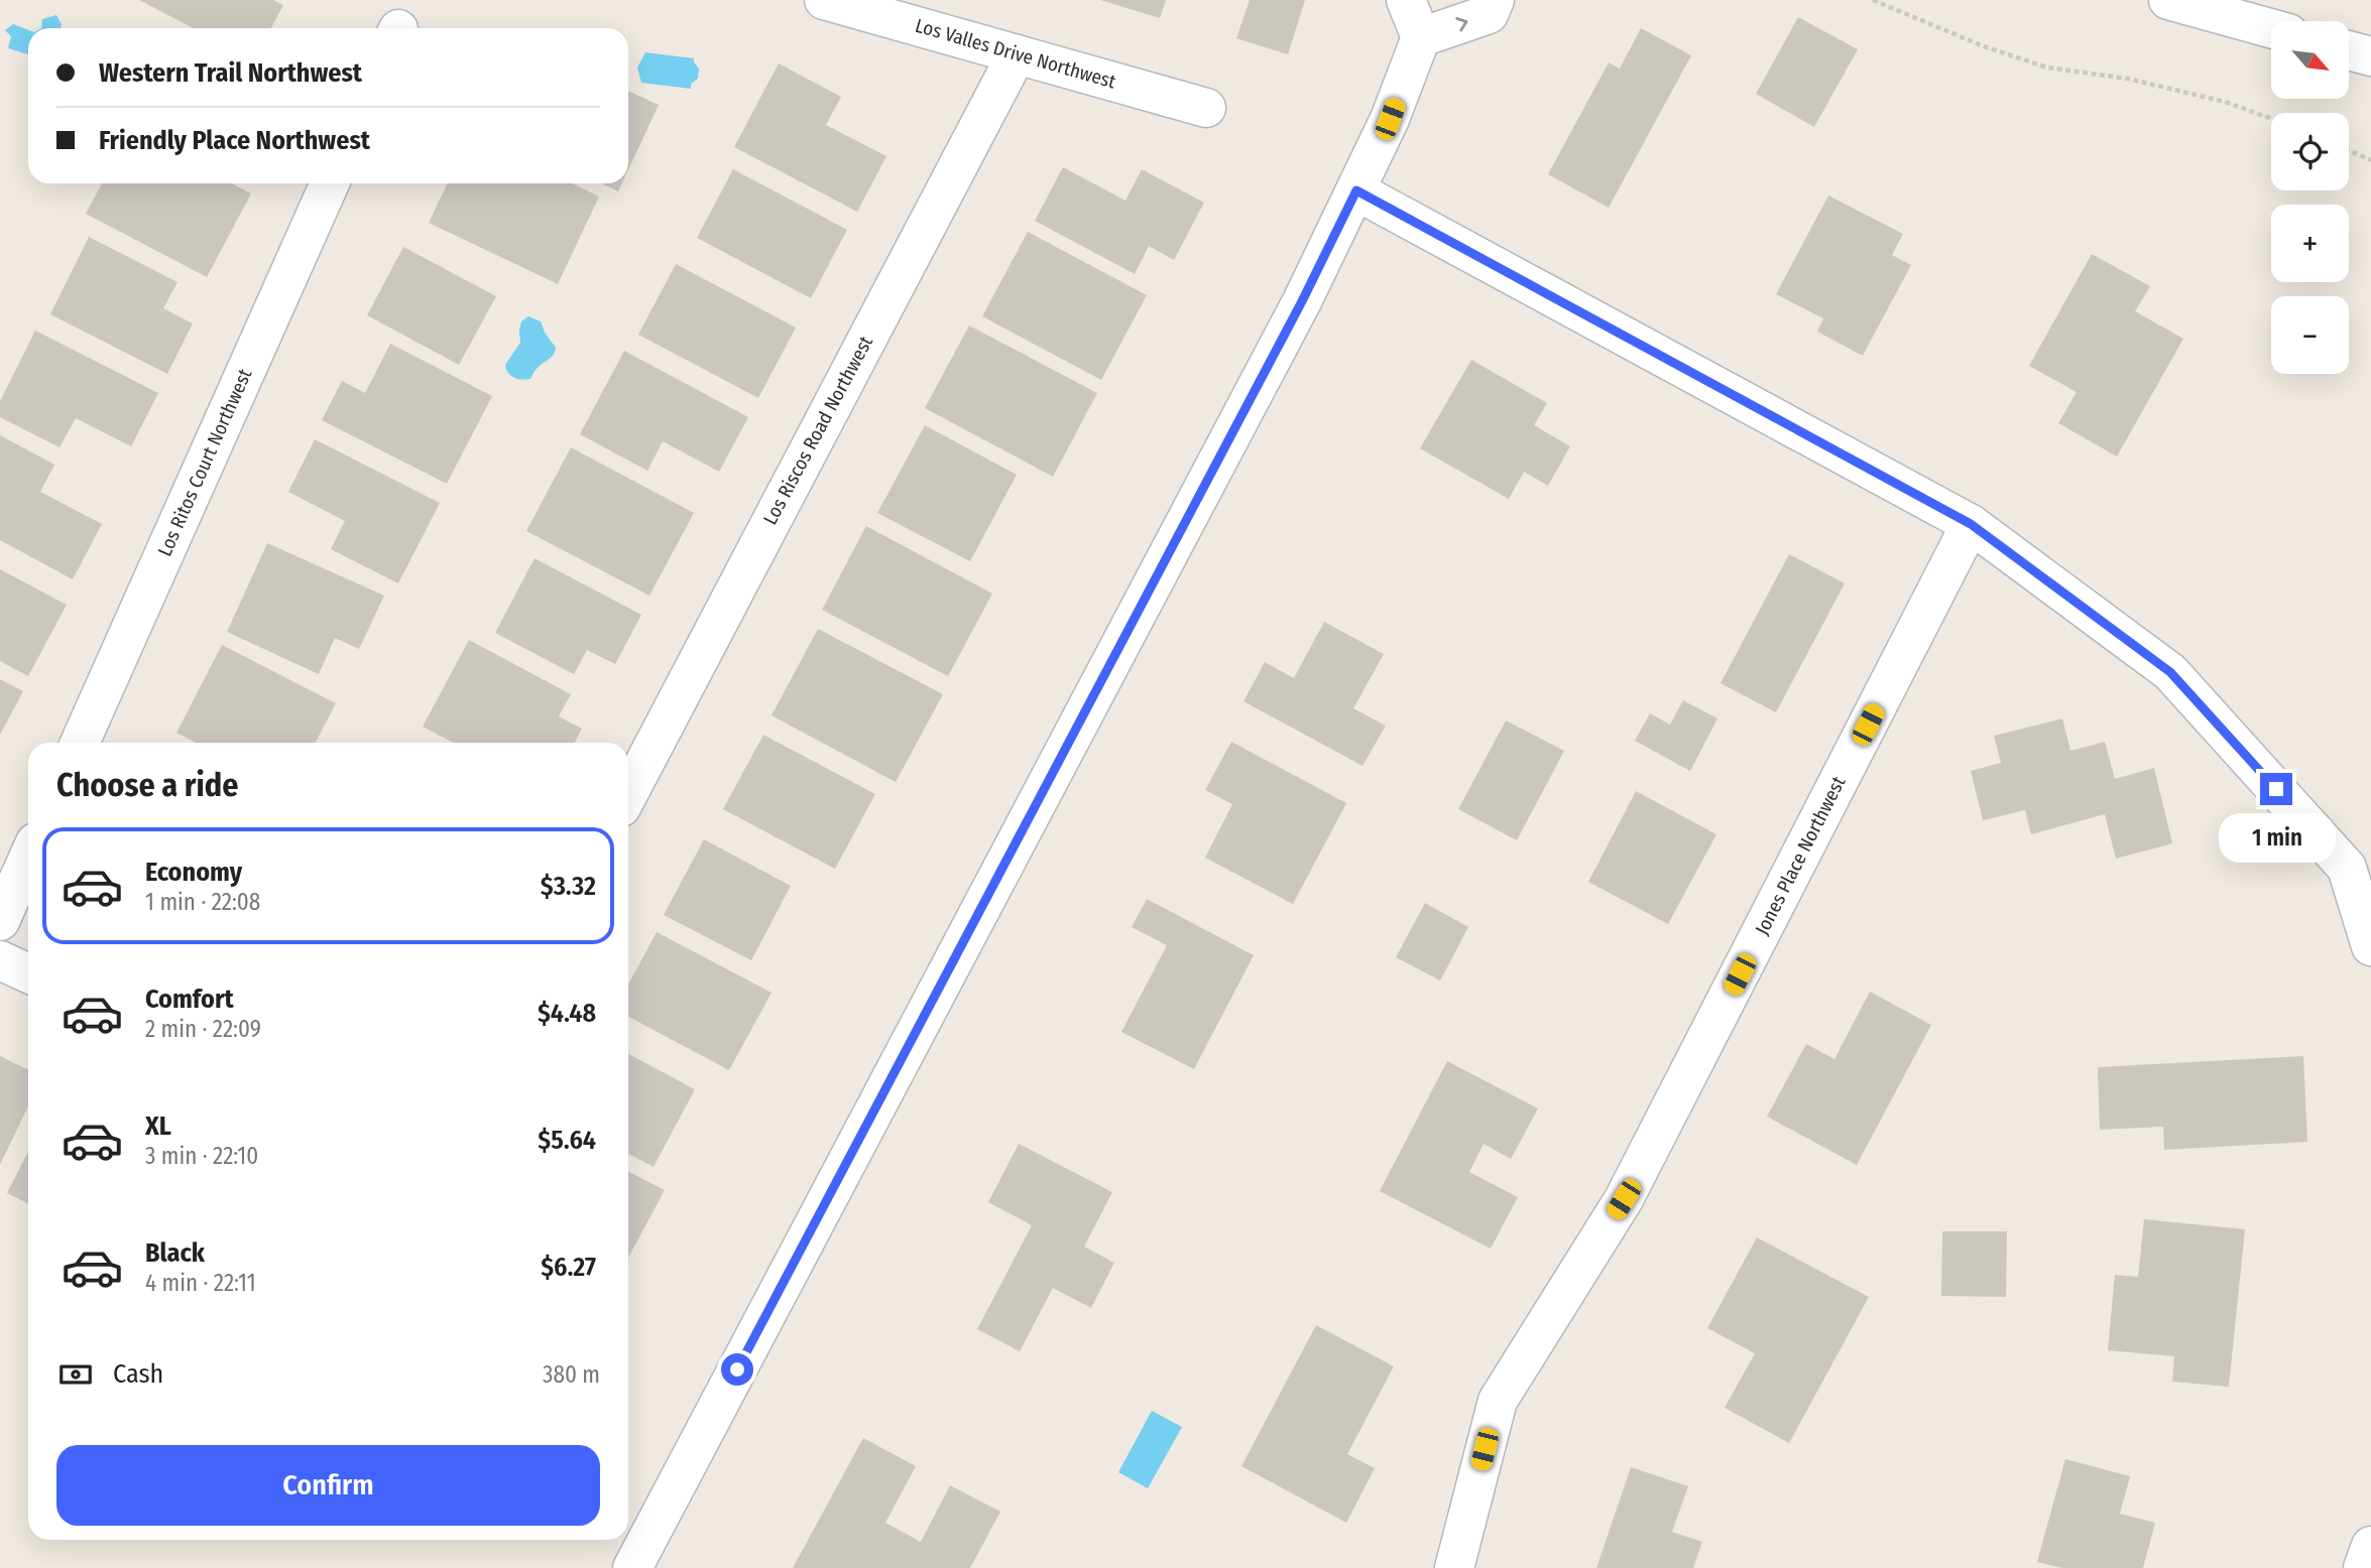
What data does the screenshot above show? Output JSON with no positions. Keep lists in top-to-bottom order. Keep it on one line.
{"streets":{"street":["Los Valles Drive Northwest","Los Riscos Road Northwest","Los Ritos Court Northwest","Jones Place Northwest"]},"crossings":[["Los Valles Drive Northwest","Los Riscos Road Northwest"]],"north":"bottom right","page":{"map_buttons":["+","−"],"banner":["Western Trail Northwest","Friendly Place Northwest"],"heading":"Choose a ride","bubble":"1 min","list":[{"name":"Economy","note":"1 min · 22:08","value":"$3.32"},{"name":"Comfort","note":"2 min · 22:09","value":"$4.48"},{"name":"XL","note":"3 min · 22:10","value":"$5.64"},{"name":"Black","note":"4 min · 22:11","value":"$6.27"}],"pay":["Cash","380 m"],"buttons":"Confirm"}}
